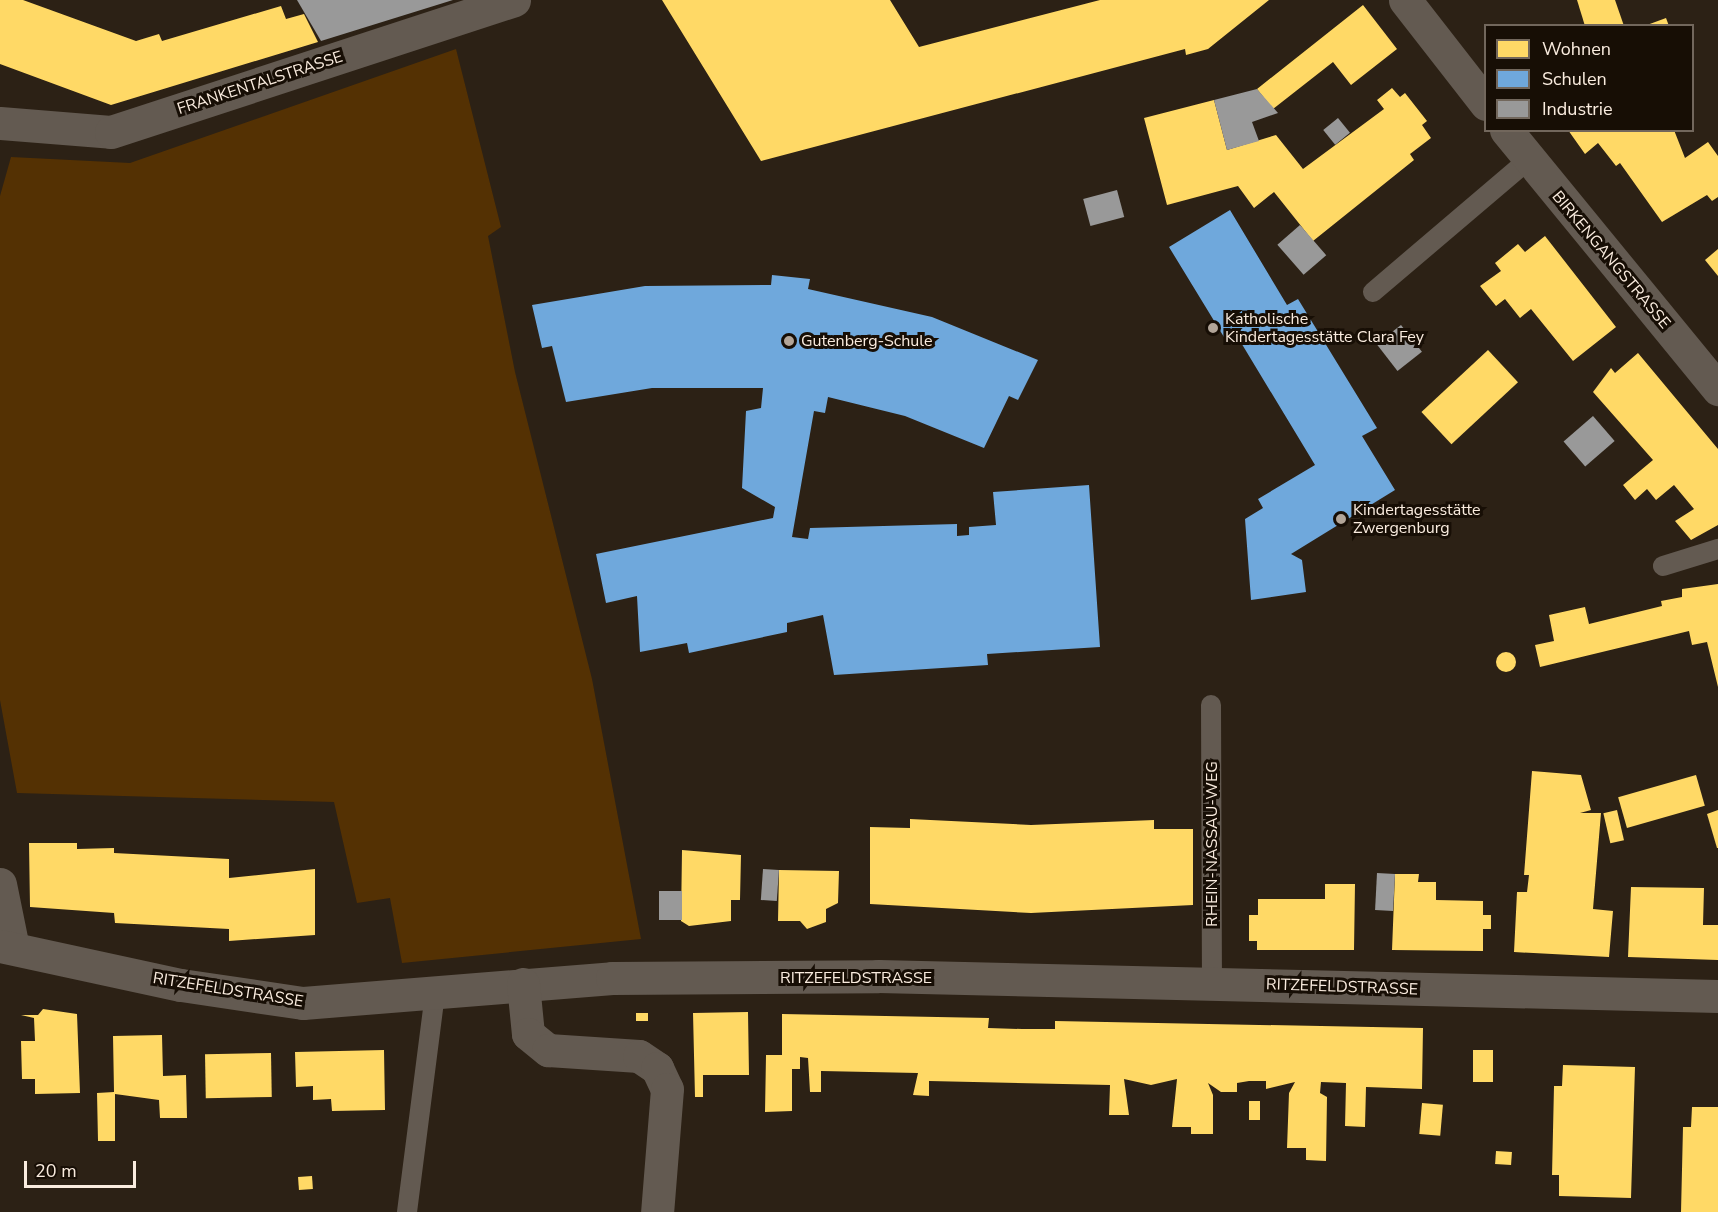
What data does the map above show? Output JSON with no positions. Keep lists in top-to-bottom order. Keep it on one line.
{"streets":{"street":["FRANKENTALSTRASSE","BIRKENGANGSTRASSE","RITZEFELDSTRASSE"],"lane":["RHEIN-NASSAU-WEG"]},"crossings":[["RHEIN-NASSAU-WEG","RITZEFELDSTRASSE"]],"places":["Katholische Kindertagesstätte Clara Fey","Gutenberg-Schule","Kindertagesstätte Zwergenburg"],"legend":["Wohnen","Schulen","Industrie"],"scale_bar":"20 m"}
